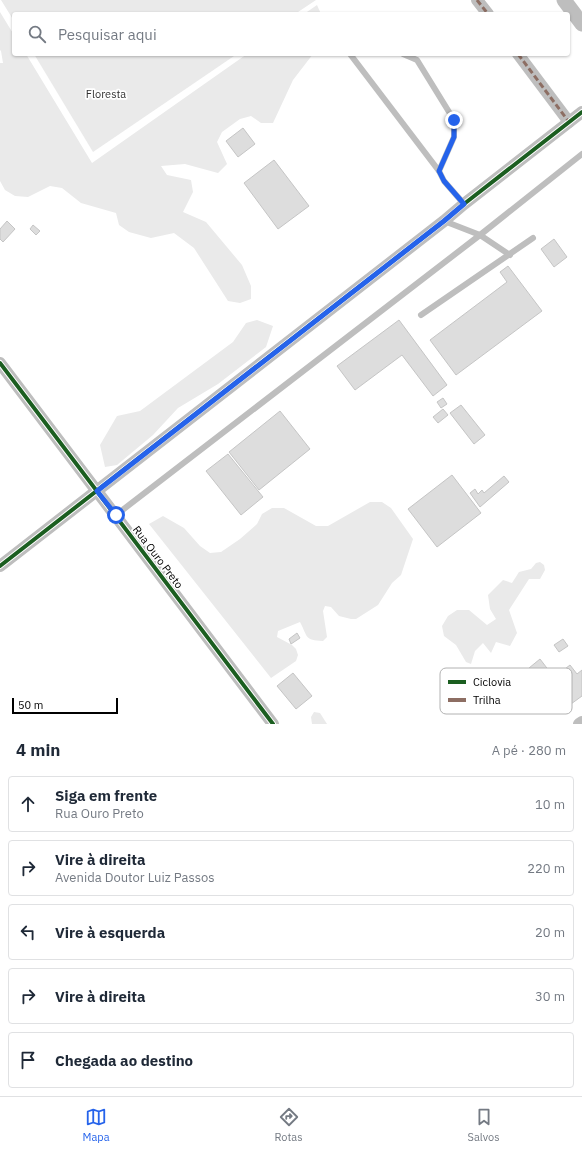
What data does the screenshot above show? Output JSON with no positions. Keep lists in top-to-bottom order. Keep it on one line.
{"streets":{"street":["Rua Ouro Preto"]},"parks":["Floresta"],"legend":["Ciclovia","Trilha"],"scale_bar":"50 m","page":{"search":"Pesquisar aqui","scale":"50 m","heading":["4 min","A pé · 280 m"],"list":[["Siga em frente","Rua Ouro Preto","10 m"],["Vire à direita","Avenida Doutor Luiz Passos","220 m"],["Vire à esquerda","20 m"],["Vire à direita","30 m"],"Chegada ao destino"],"nav":["Mapa","Rotas","Salvos"]}}
